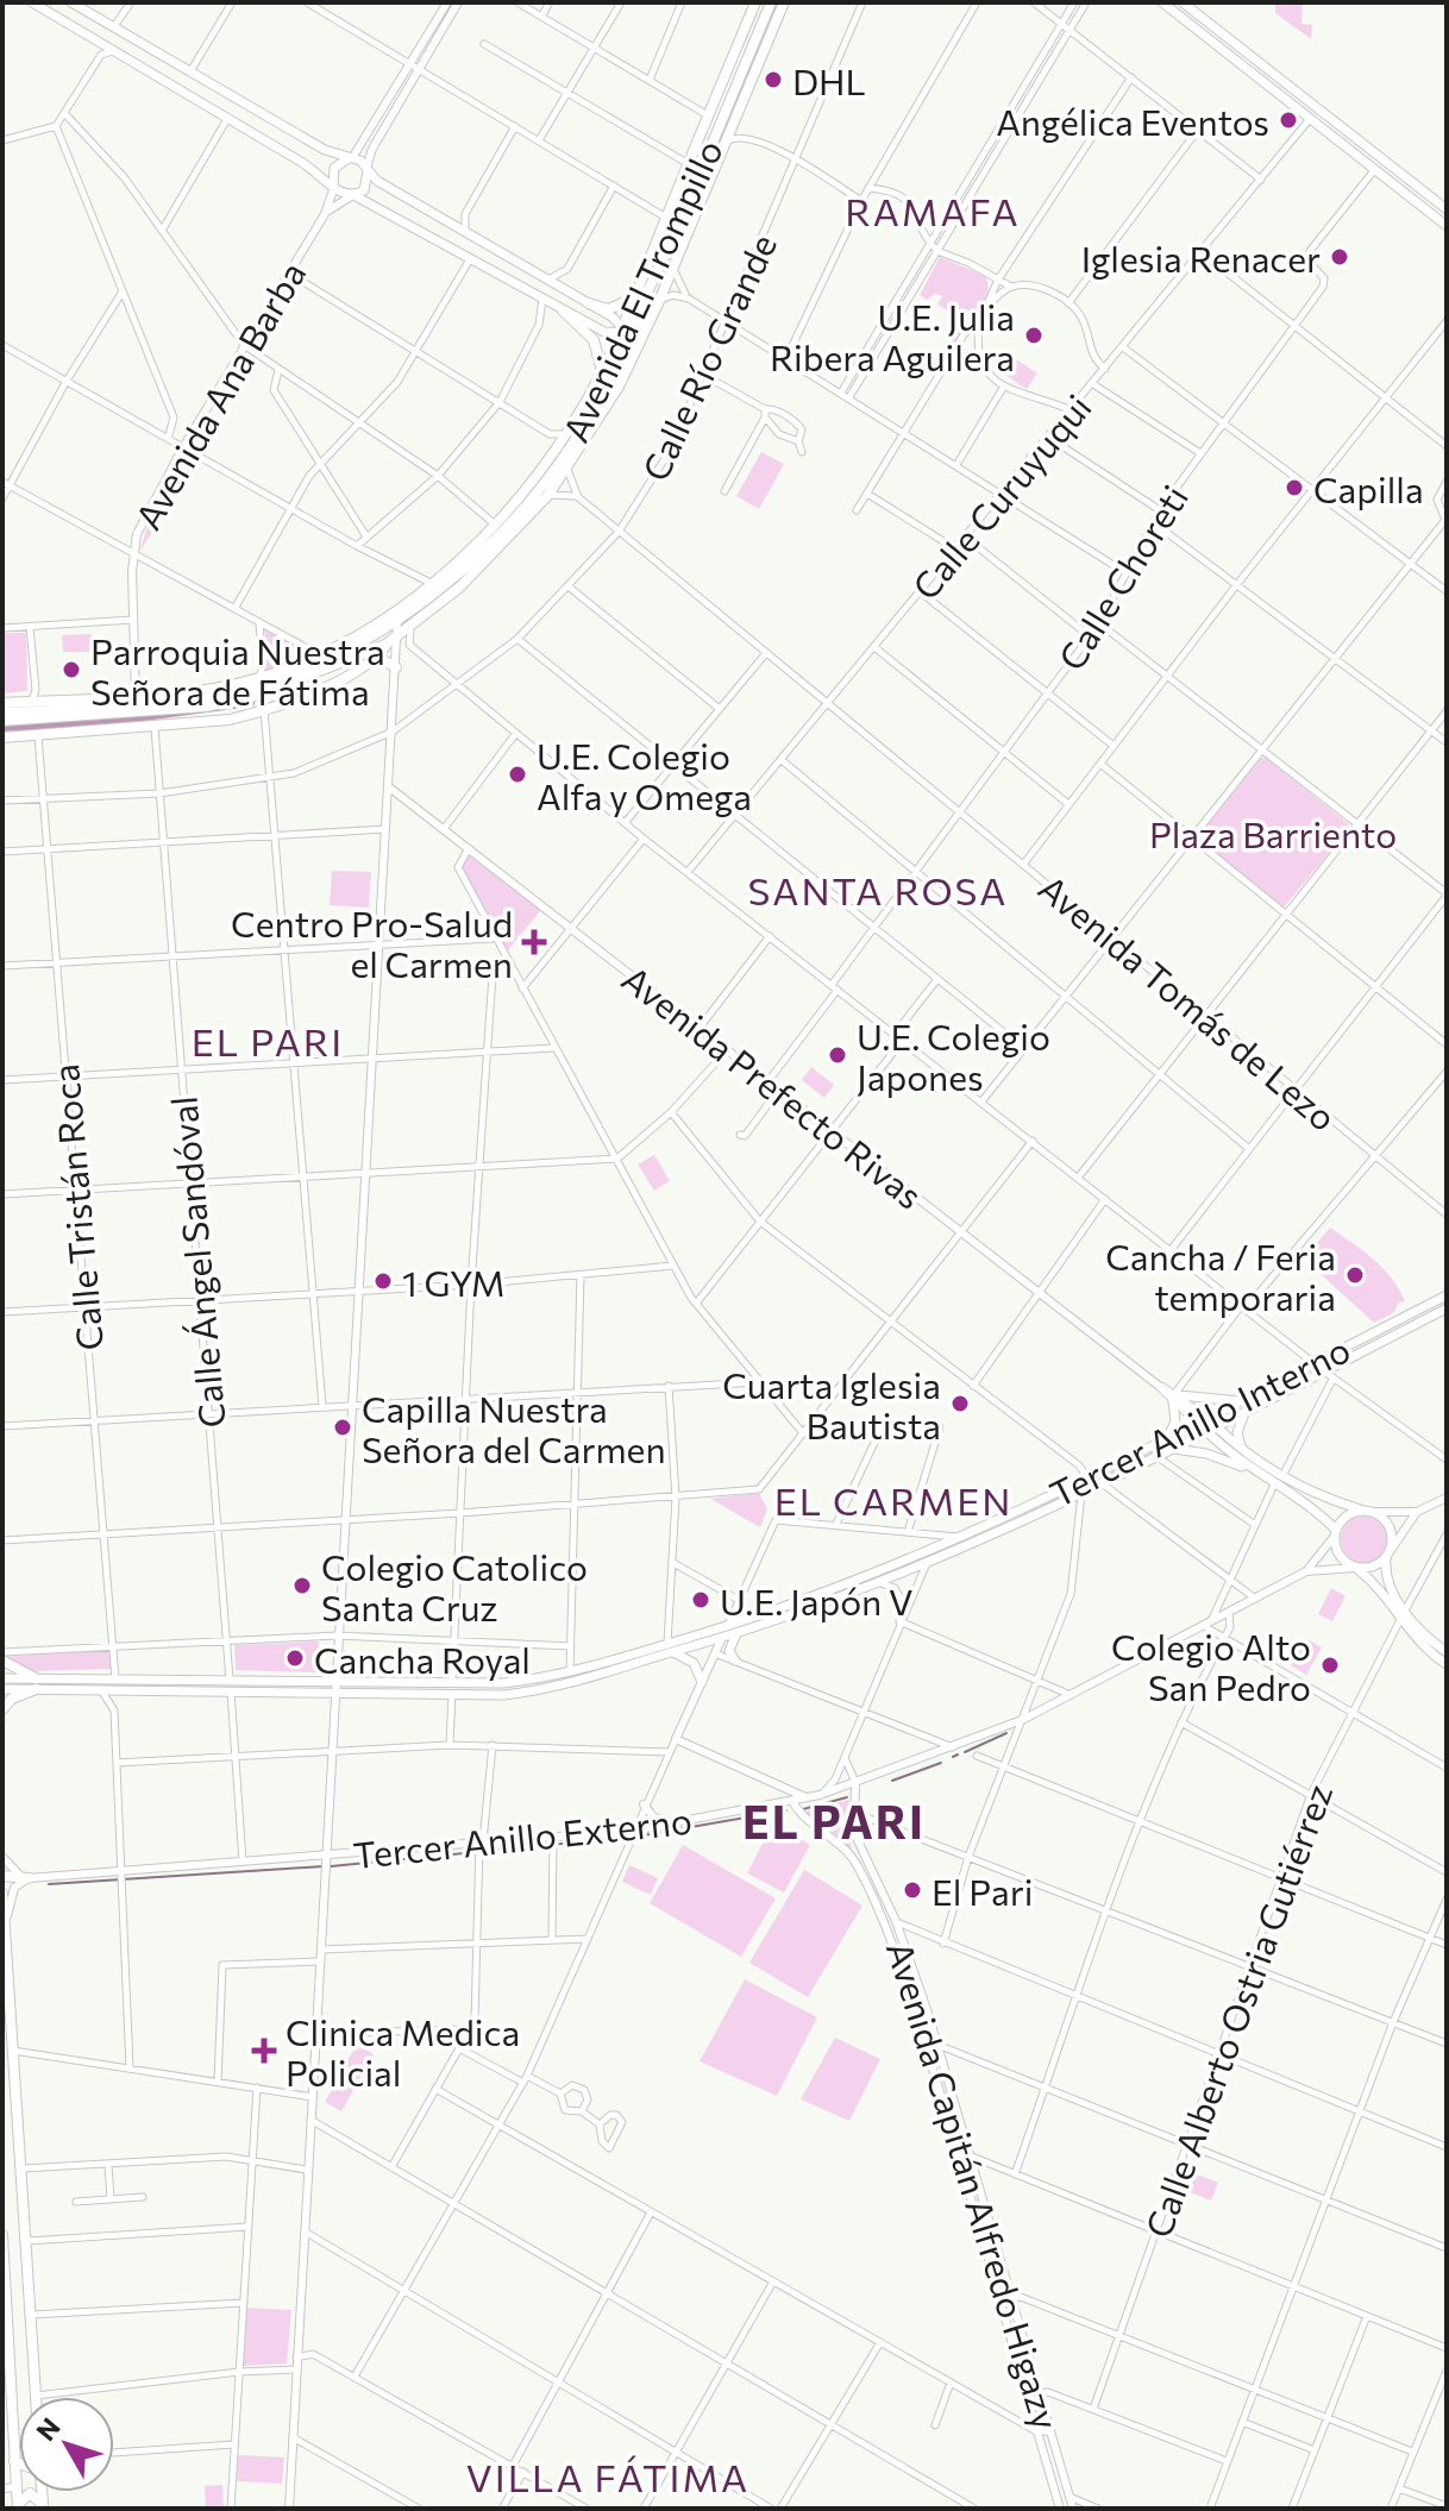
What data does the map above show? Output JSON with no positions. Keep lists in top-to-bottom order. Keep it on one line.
{"streets":{"main road":["Avenida El Trompillo","Avenida Prefecto Rivas","Tercer Anillo Interno"],"street":["Calle Río Grande","Avenida Ana Barba","Calle Curuyuqui","Calle Choreti","Avenida Tomás de Lezo","Calle Tristán Roca","Calle Ángel Sandóval","Tercer Anillo Externo","Calle Alberto Ostria Gutiérrez","Avenida Capitán Alfredo Higazy"]},"crossings":[["Avenida El Trompillo","Avenida Ana Barba"],["Avenida El Trompillo","Avenida Tomás de Lezo"],["Avenida El Trompillo","Calle Tristán Roca"],["Avenida El Trompillo","Calle Ángel Sandóval"],["Calle Río Grande","Avenida Tomás de Lezo"],["Calle Río Grande","Calle Tristán Roca"],["Calle Río Grande","Calle Ángel Sandóval"],["Calle Curuyuqui","Avenida Tomás de Lezo"],["Calle Choreti","Avenida Tomás de Lezo"],["Calle Choreti","Avenida Prefecto Rivas"],["Avenida Prefecto Rivas","Tercer Anillo Interno"],["Avenida Prefecto Rivas","Tercer Anillo Externo"],["Calle Tristán Roca","Tercer Anillo Interno"],["Calle Ángel Sandóval","Tercer Anillo Interno"],["Calle Ángel Sandóval","Tercer Anillo Externo"],["Tercer Anillo Externo","Avenida Capitán Alfredo Higazy"]],"districts":["RAMAFA","SANTA ROSA","EL PARI","EL CARMEN","EL PARI","VILLA FÁTIMA"],"parks":["Plaza Barriento"],"places":{"other":["DHL","Angélica Eventos","Iglesia Renacer","U.E. Julia Ribera Aguilera","Capilla","Parroquia Nuestra Señora de Fátima","U.E. Colegio Alfa y Omega","U.E. Colegio Japones","Cancha / Feria temporaria","1 GYM","Cuarta Iglesia Bautista","Capilla Nuestra Señora del Carmen","Colegio Catolico Santa Cruz","U.E. Japón V","Cancha Royal","Colegio Alto San Pedro","El Pari"],"health":["Centro Pro-Salud el Carmen","Clinica Medica Policial"]},"north":"top left"}
